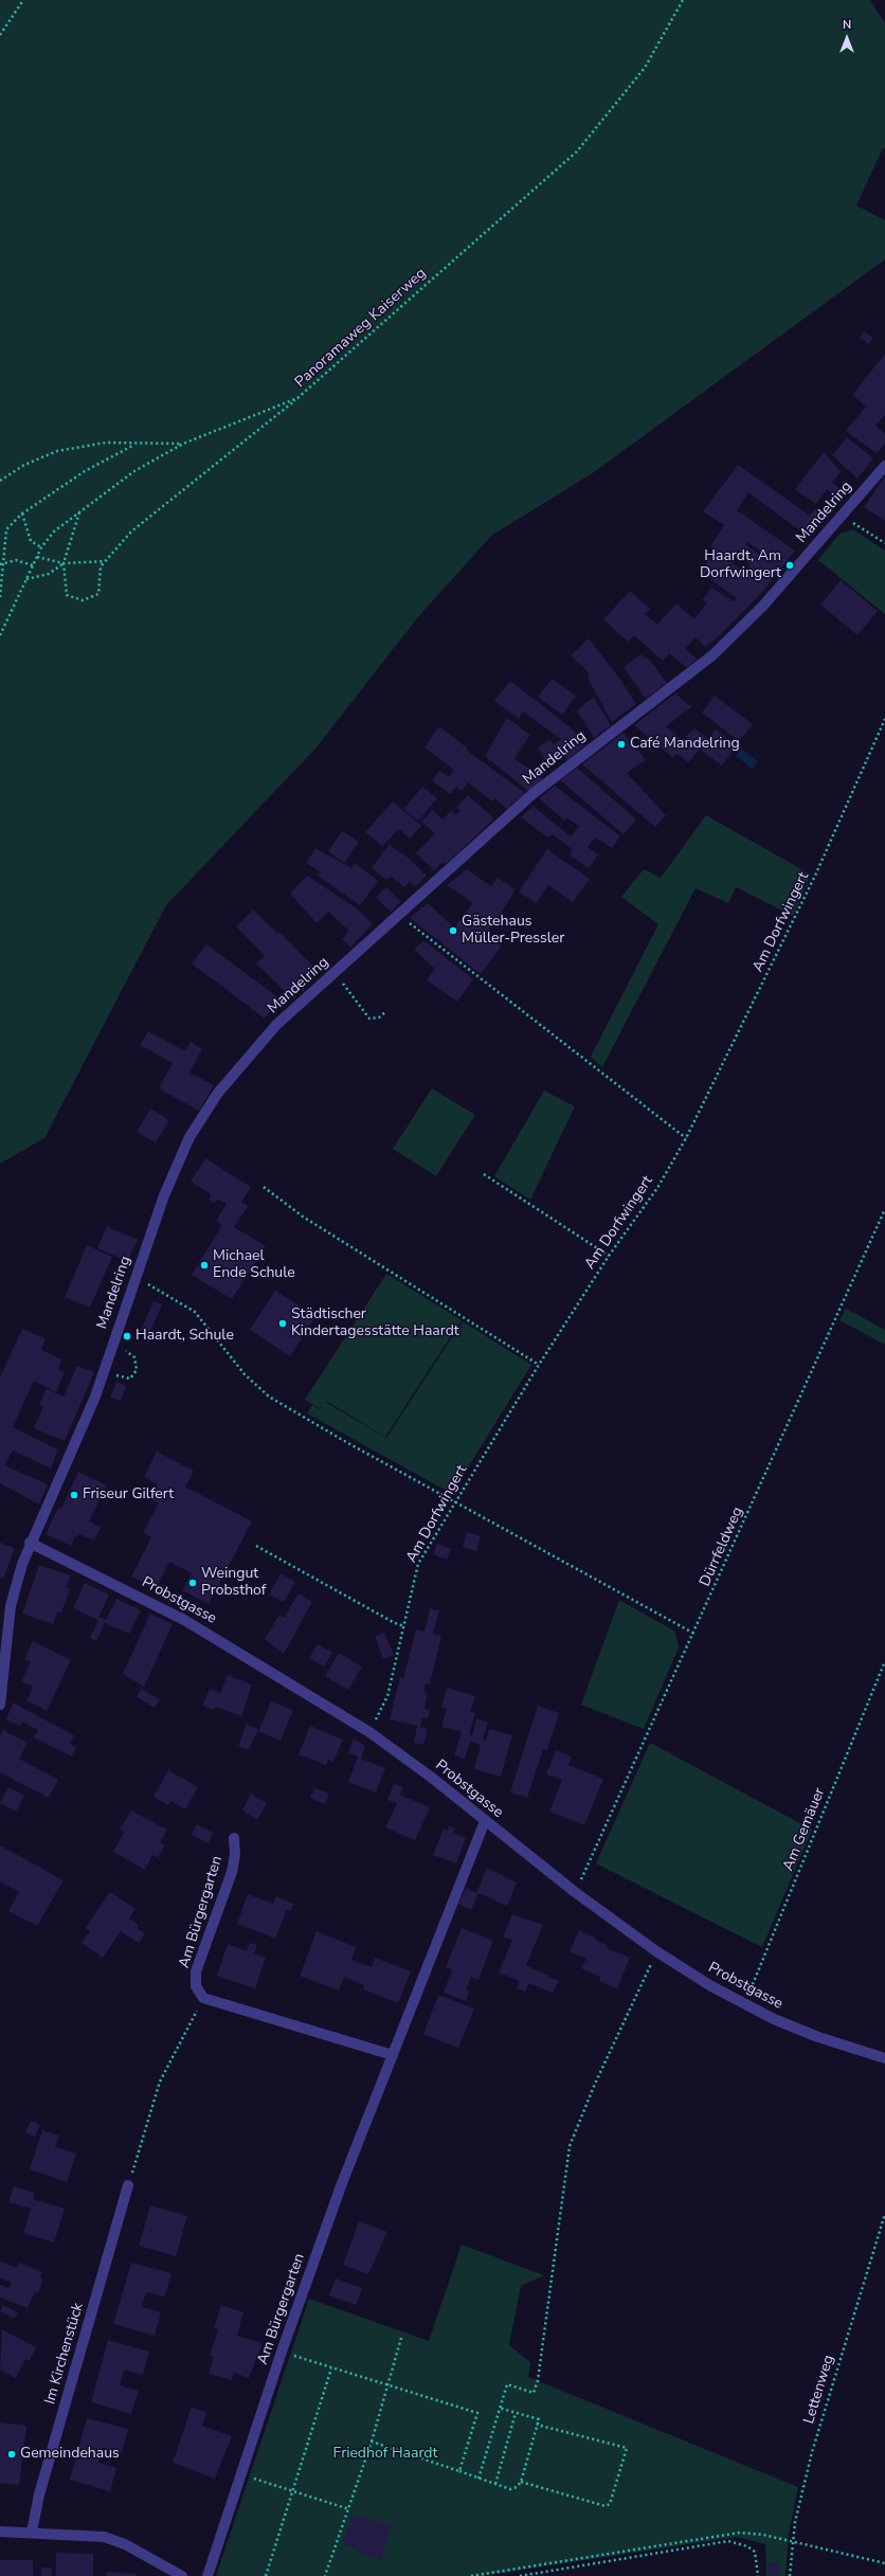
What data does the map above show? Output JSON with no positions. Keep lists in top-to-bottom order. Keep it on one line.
{"streets":{"street":["Mandelring","Probstgasse","Am Bürgergarten","Im Kirchenstück"],"path":["Panoramaweg Kaiserweg","Am Dorfwingert","Dürrfeldweg","Am Gemäuer","Lettenweg"]},"crossings":[["Mandelring","Probstgasse"],["Am Dorfwingert","Probstgasse"],["Dürrfeldweg","Probstgasse"],["Probstgasse","Am Gemäuer"],["Probstgasse","Am Bürgergarten"]],"parks":["Friedhof Haardt"],"places":["Haardt, Am Dorfwingert","Café Mandelring","Gästehaus Müller-Pressler","Michael Ende Schule","Städtischer Kindertagesstätte Haardt","Haardt, Schule","Friseur Gilfert","Weingut Probsthof","Gemeindehaus"],"north":"top"}
